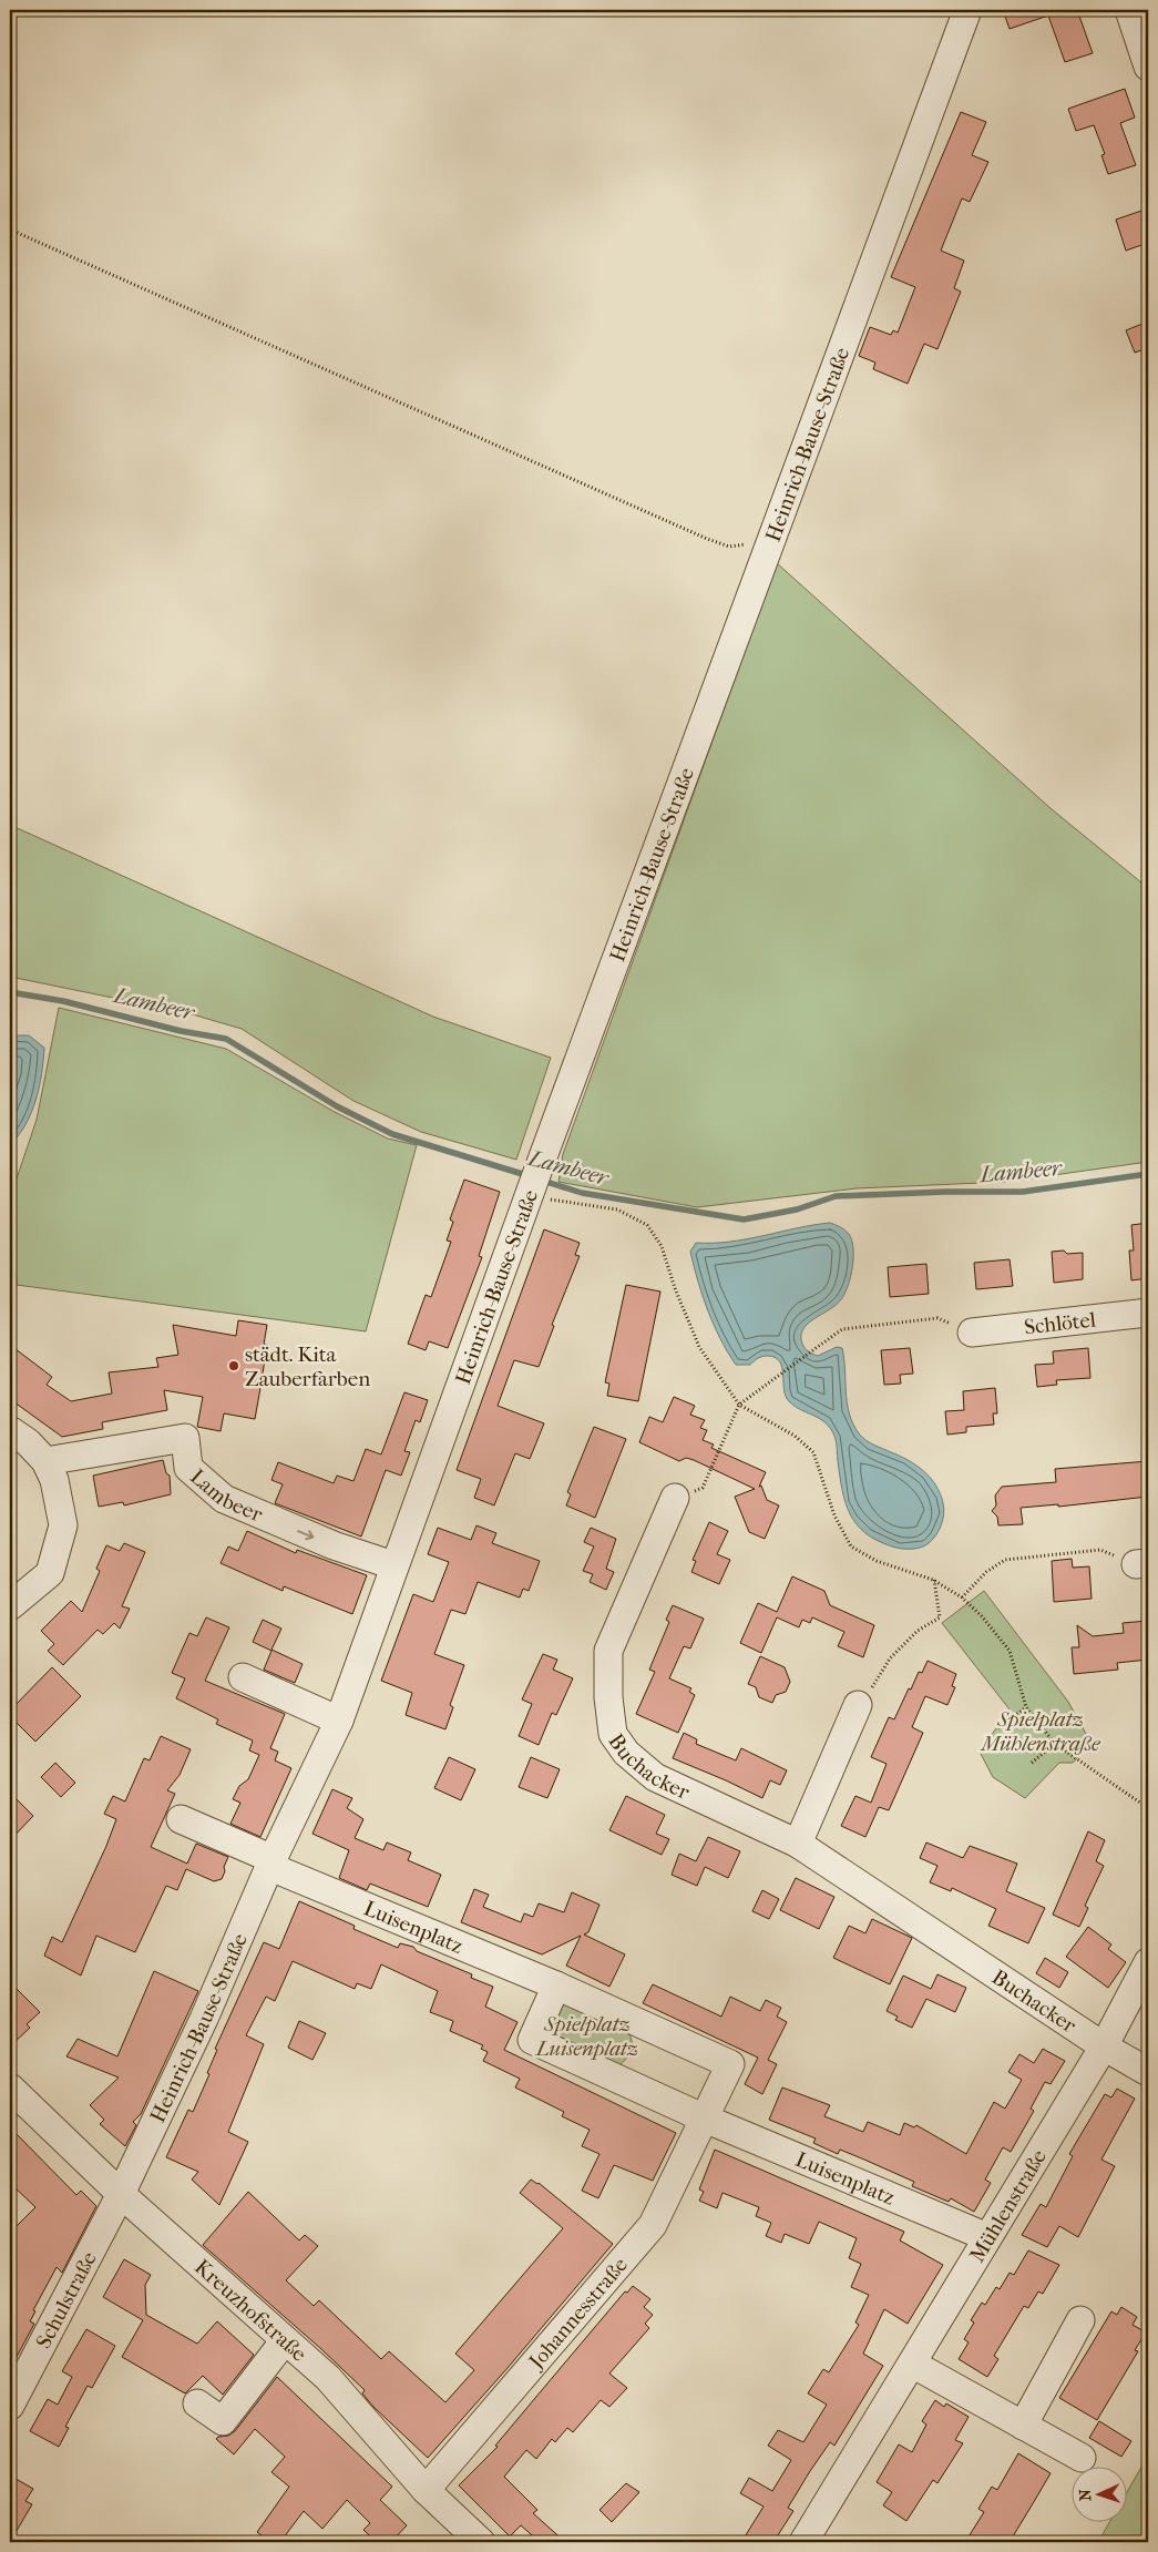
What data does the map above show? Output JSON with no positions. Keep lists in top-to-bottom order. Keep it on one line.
{"streets":{"street":["Heinrich-Bause-Straße","Schlötel","Lambeer","Buchacker","Luisenplatz","Mühlenstraße","Schulstraße","Kreuzhofstraße","Johannesstraße"]},"crossings":[["Heinrich-Bause-Straße","Lambeer"],["Heinrich-Bause-Straße","Luisenplatz"],["Heinrich-Bause-Straße","Schulstraße"],["Heinrich-Bause-Straße","Kreuzhofstraße"],["Buchacker","Mühlenstraße"],["Luisenplatz","Mühlenstraße"],["Luisenplatz","Johannesstraße"],["Schulstraße","Kreuzhofstraße"],["Kreuzhofstraße","Johannesstraße"]],"one_way":["Lambeer"],"water":["Lambeer"],"parks":["Spielplatz Mühlenstraße","Spielplatz Luisenplatz"],"places":["städt. Kita Zauberfarben"],"north":"left"}
